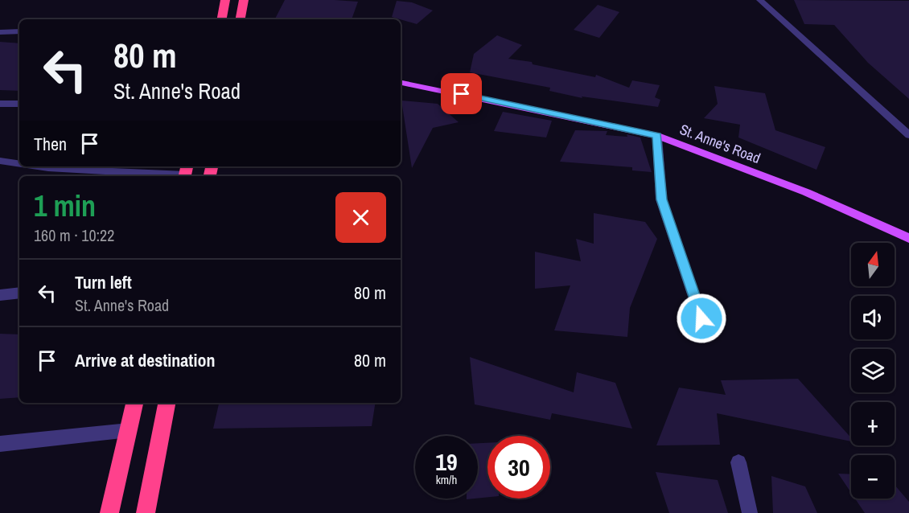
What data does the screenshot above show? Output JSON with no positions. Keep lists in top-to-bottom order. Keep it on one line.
{"streets":{"main road":["St. Anne's Road"]},"north":"top","page":{"turn":["80 m","St. Anne's Road"],"then":"Then","heading":["1 min","160 m · 10:22"],"map_buttons":["+","−"],"list":[{"name":"Turn left","note":"St. Anne's Road","value":"80 m"},{"name":"Arrive at destination","value":"80 m"}],"speed":"19 km/h","limit":"30"}}
